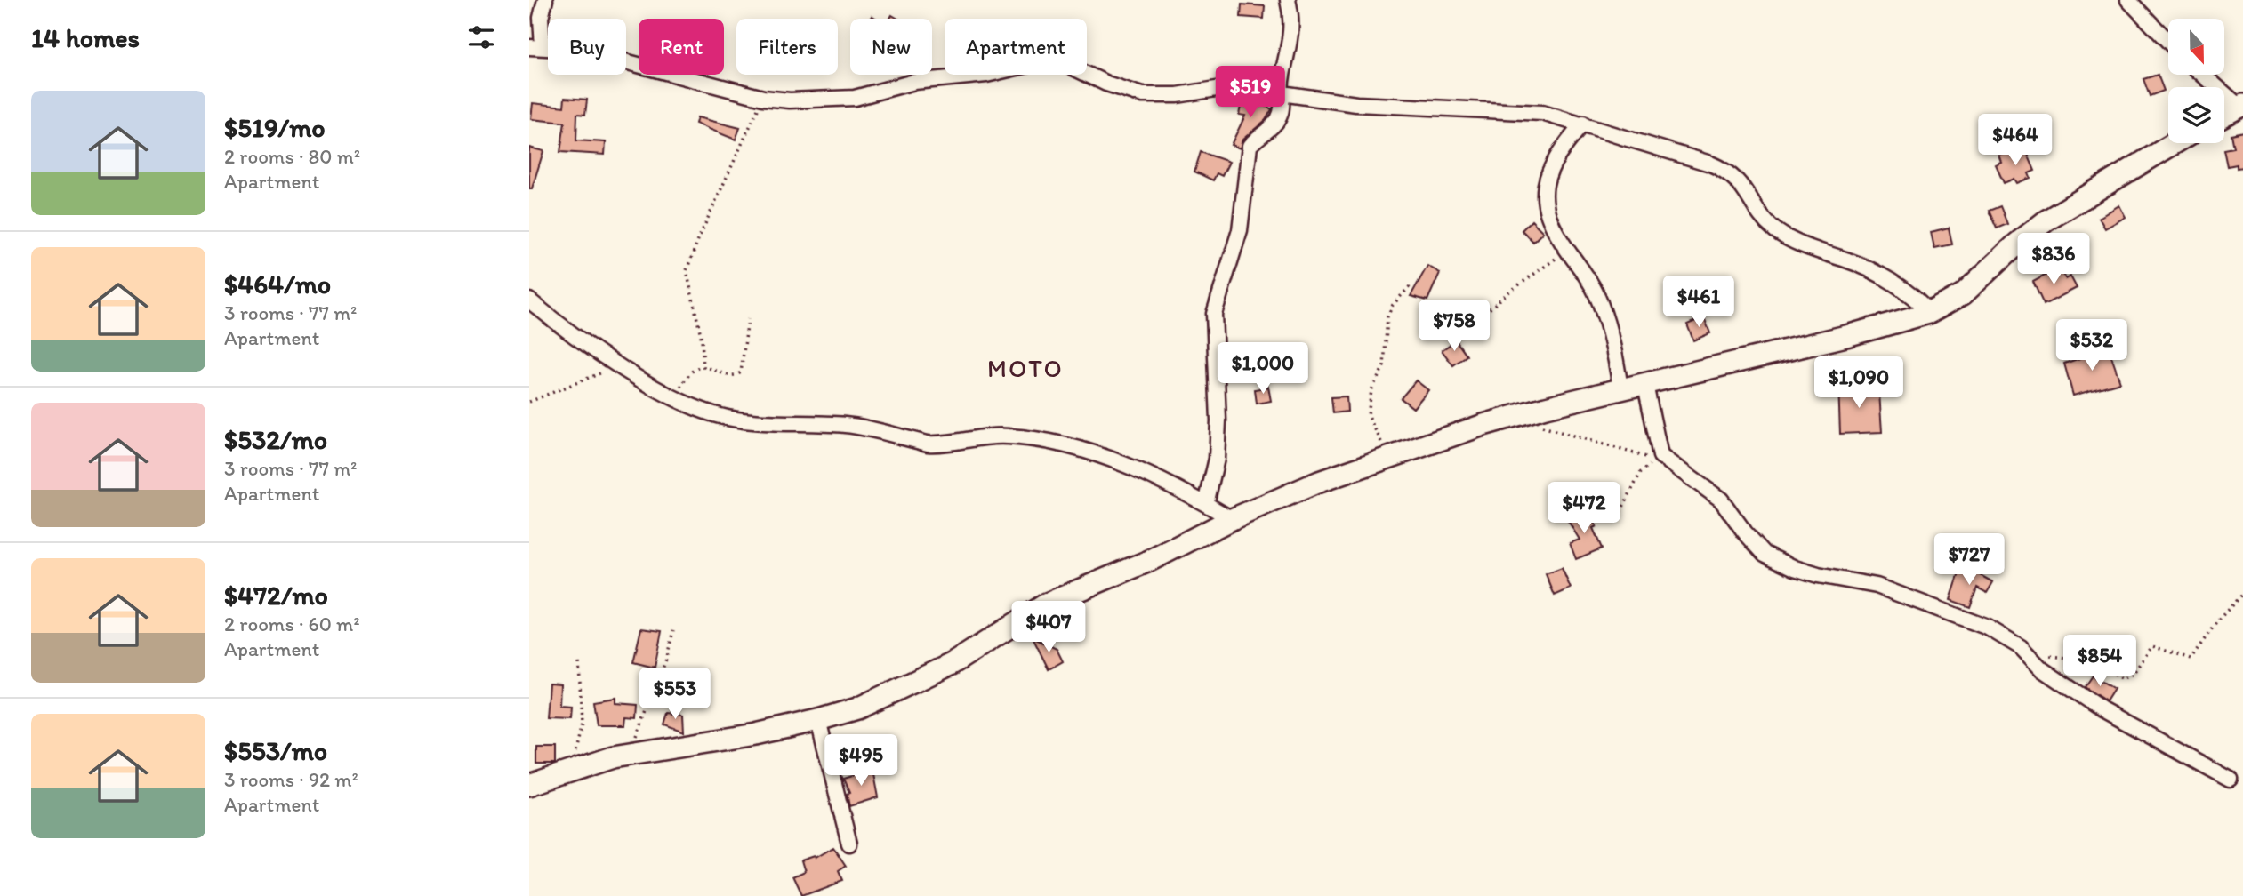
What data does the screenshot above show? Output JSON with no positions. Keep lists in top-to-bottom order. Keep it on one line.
{"districts":["MOTO"],"north":"bottom","page":{"heading":"14 homes","chip":["Buy","Rent","Filters","New","Apartment"],"price":["$519","$464","$836","$461","$758","$532","$1,000","$1,090","$472","$727","$407","$854","$553","$495"],"list":[{"name":"$519/mo","note":"2 rooms · 80 m² · Apartment"},{"name":"$464/mo","note":"3 rooms · 77 m² · Apartment"},{"name":"$532/mo","note":"3 rooms · 77 m² · Apartment"},{"name":"$472/mo","note":"2 rooms · 60 m² · Apartment"},{"name":"$553/mo","note":"3 rooms · 92 m² · Apartment"}]}}
